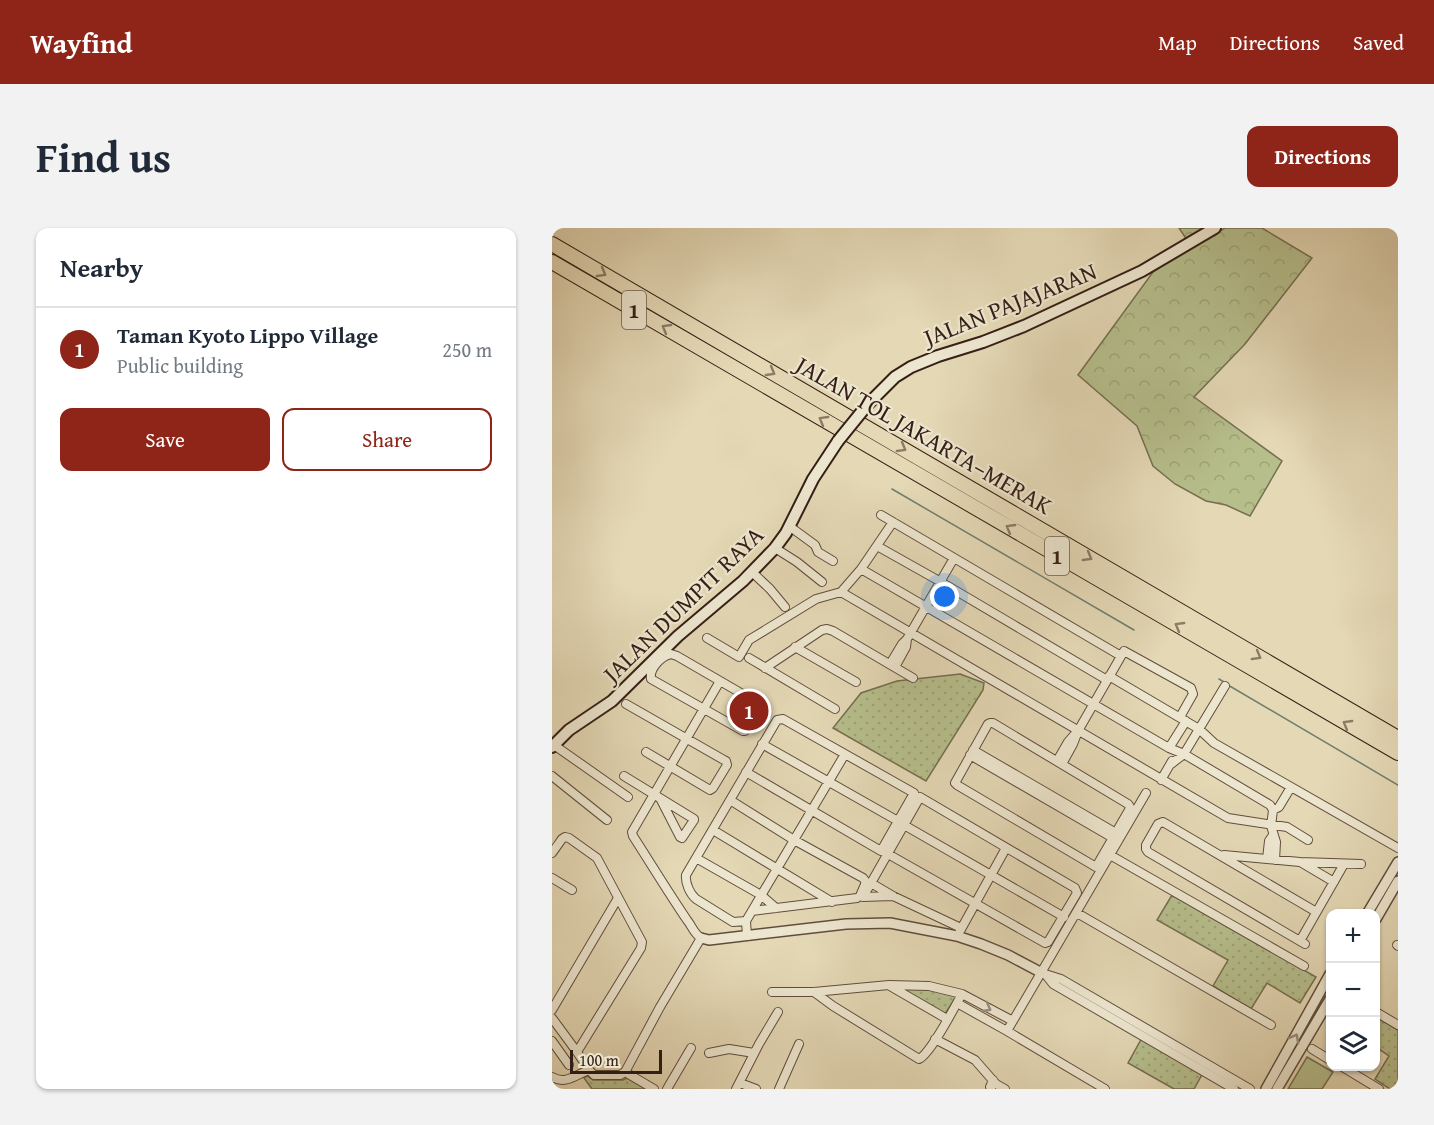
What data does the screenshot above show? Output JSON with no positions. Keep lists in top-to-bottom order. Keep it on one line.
{"streets":{"highway":["1","JALAN TOL JAKARTA–MERAK"],"main road":["JALAN PAJAJARAN","JALAN DUMPIT RAYA"]},"crossings":[["JALAN PAJAJARAN","JALAN DUMPIT RAYA"]],"scale_bar":"100 m","page":{"header":"Wayfind","nav":["Map","Directions","Saved"],"title":"Find us","buttons":["Directions",["Save","Share"]],"heading":"Nearby","list":[{"mark":"1","name":"Taman Kyoto Lippo Village","note":"Public building","value":"250 m"}],"pins":"1","map_buttons":["+","−"],"scale":"100 m"}}
